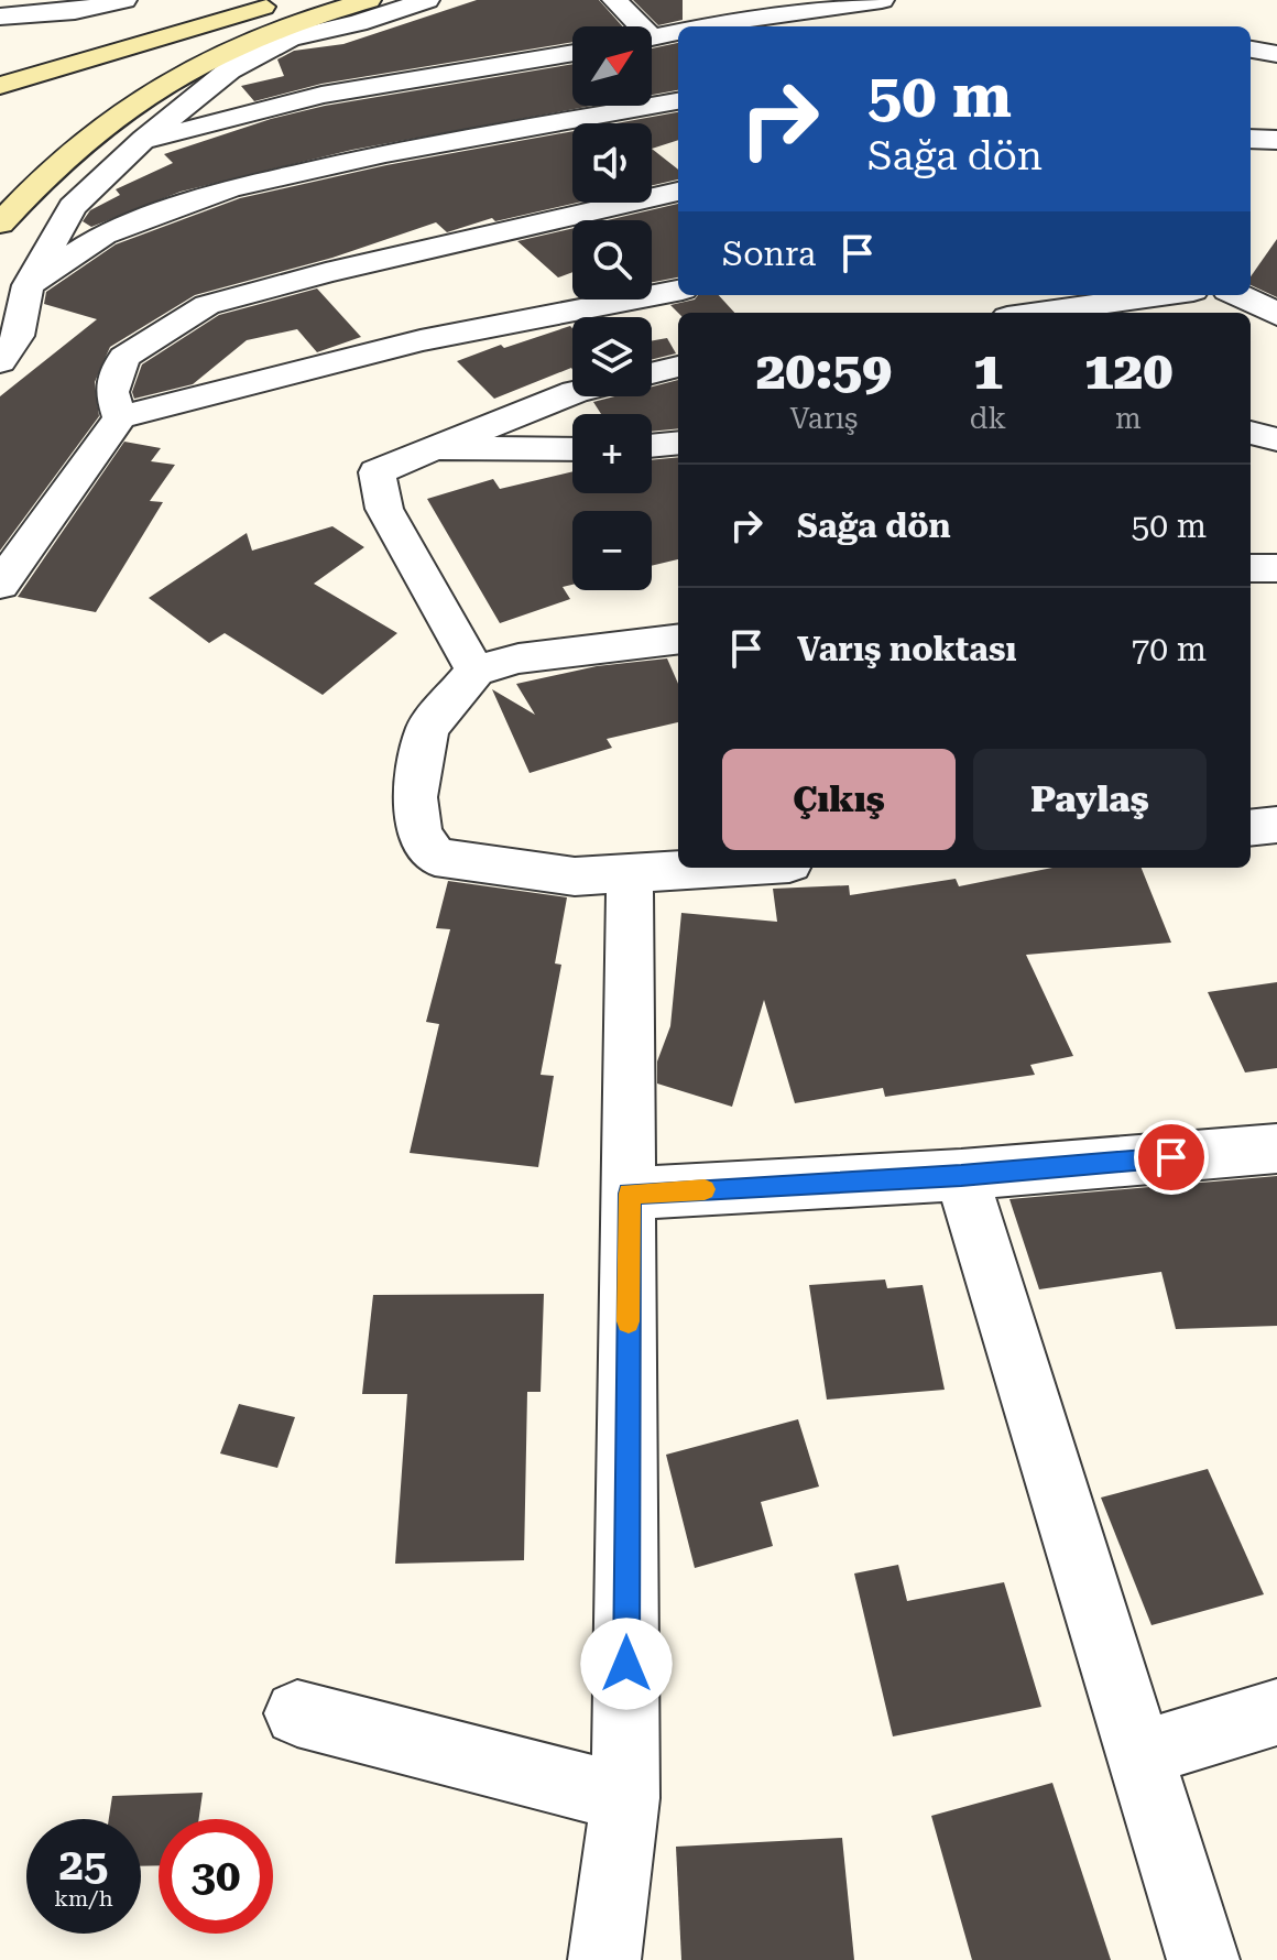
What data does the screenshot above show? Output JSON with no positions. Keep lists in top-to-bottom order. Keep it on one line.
{"north":"top right","page":{"map_buttons":["+","−"],"turn":["50 m","Sağa dön"],"then":"Sonra","eta":["20:59","Varış","1","dk","120","m"],"list":[{"name":"Sağa dön","value":"50 m"},{"name":"Varış noktası","value":"70 m"}],"buttons":["Çıkış","Paylaş"],"speed":"25 km/h","limit":"30"}}
